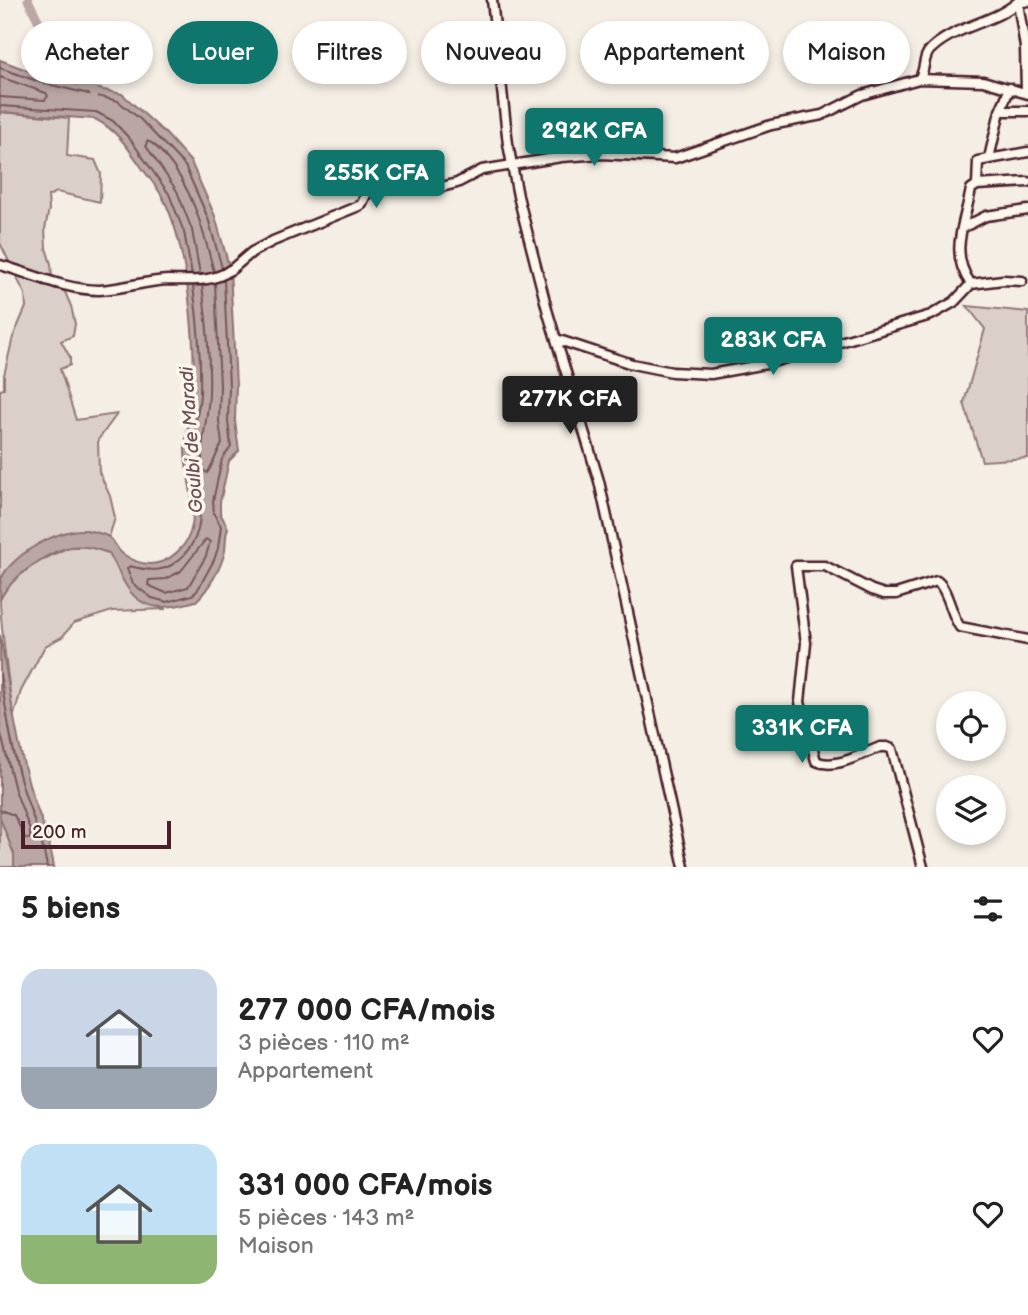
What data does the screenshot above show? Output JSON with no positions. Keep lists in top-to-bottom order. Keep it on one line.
{"water":["Goulbi de Maradi"],"scale_bar":"200 m","page":{"chip":["Acheter","Louer","Filtres","Nouveau","Appartement","Maison"],"price":["292K CFA","255K CFA","283K CFA","277K CFA","331K CFA"],"scale":"200 m","heading":"5 biens","list":[{"name":"277 000 CFA/mois","note":"3 pièces · 110 m² · Appartement"},{"name":"331 000 CFA/mois","note":"5 pièces · 143 m² · Maison"}]}}
